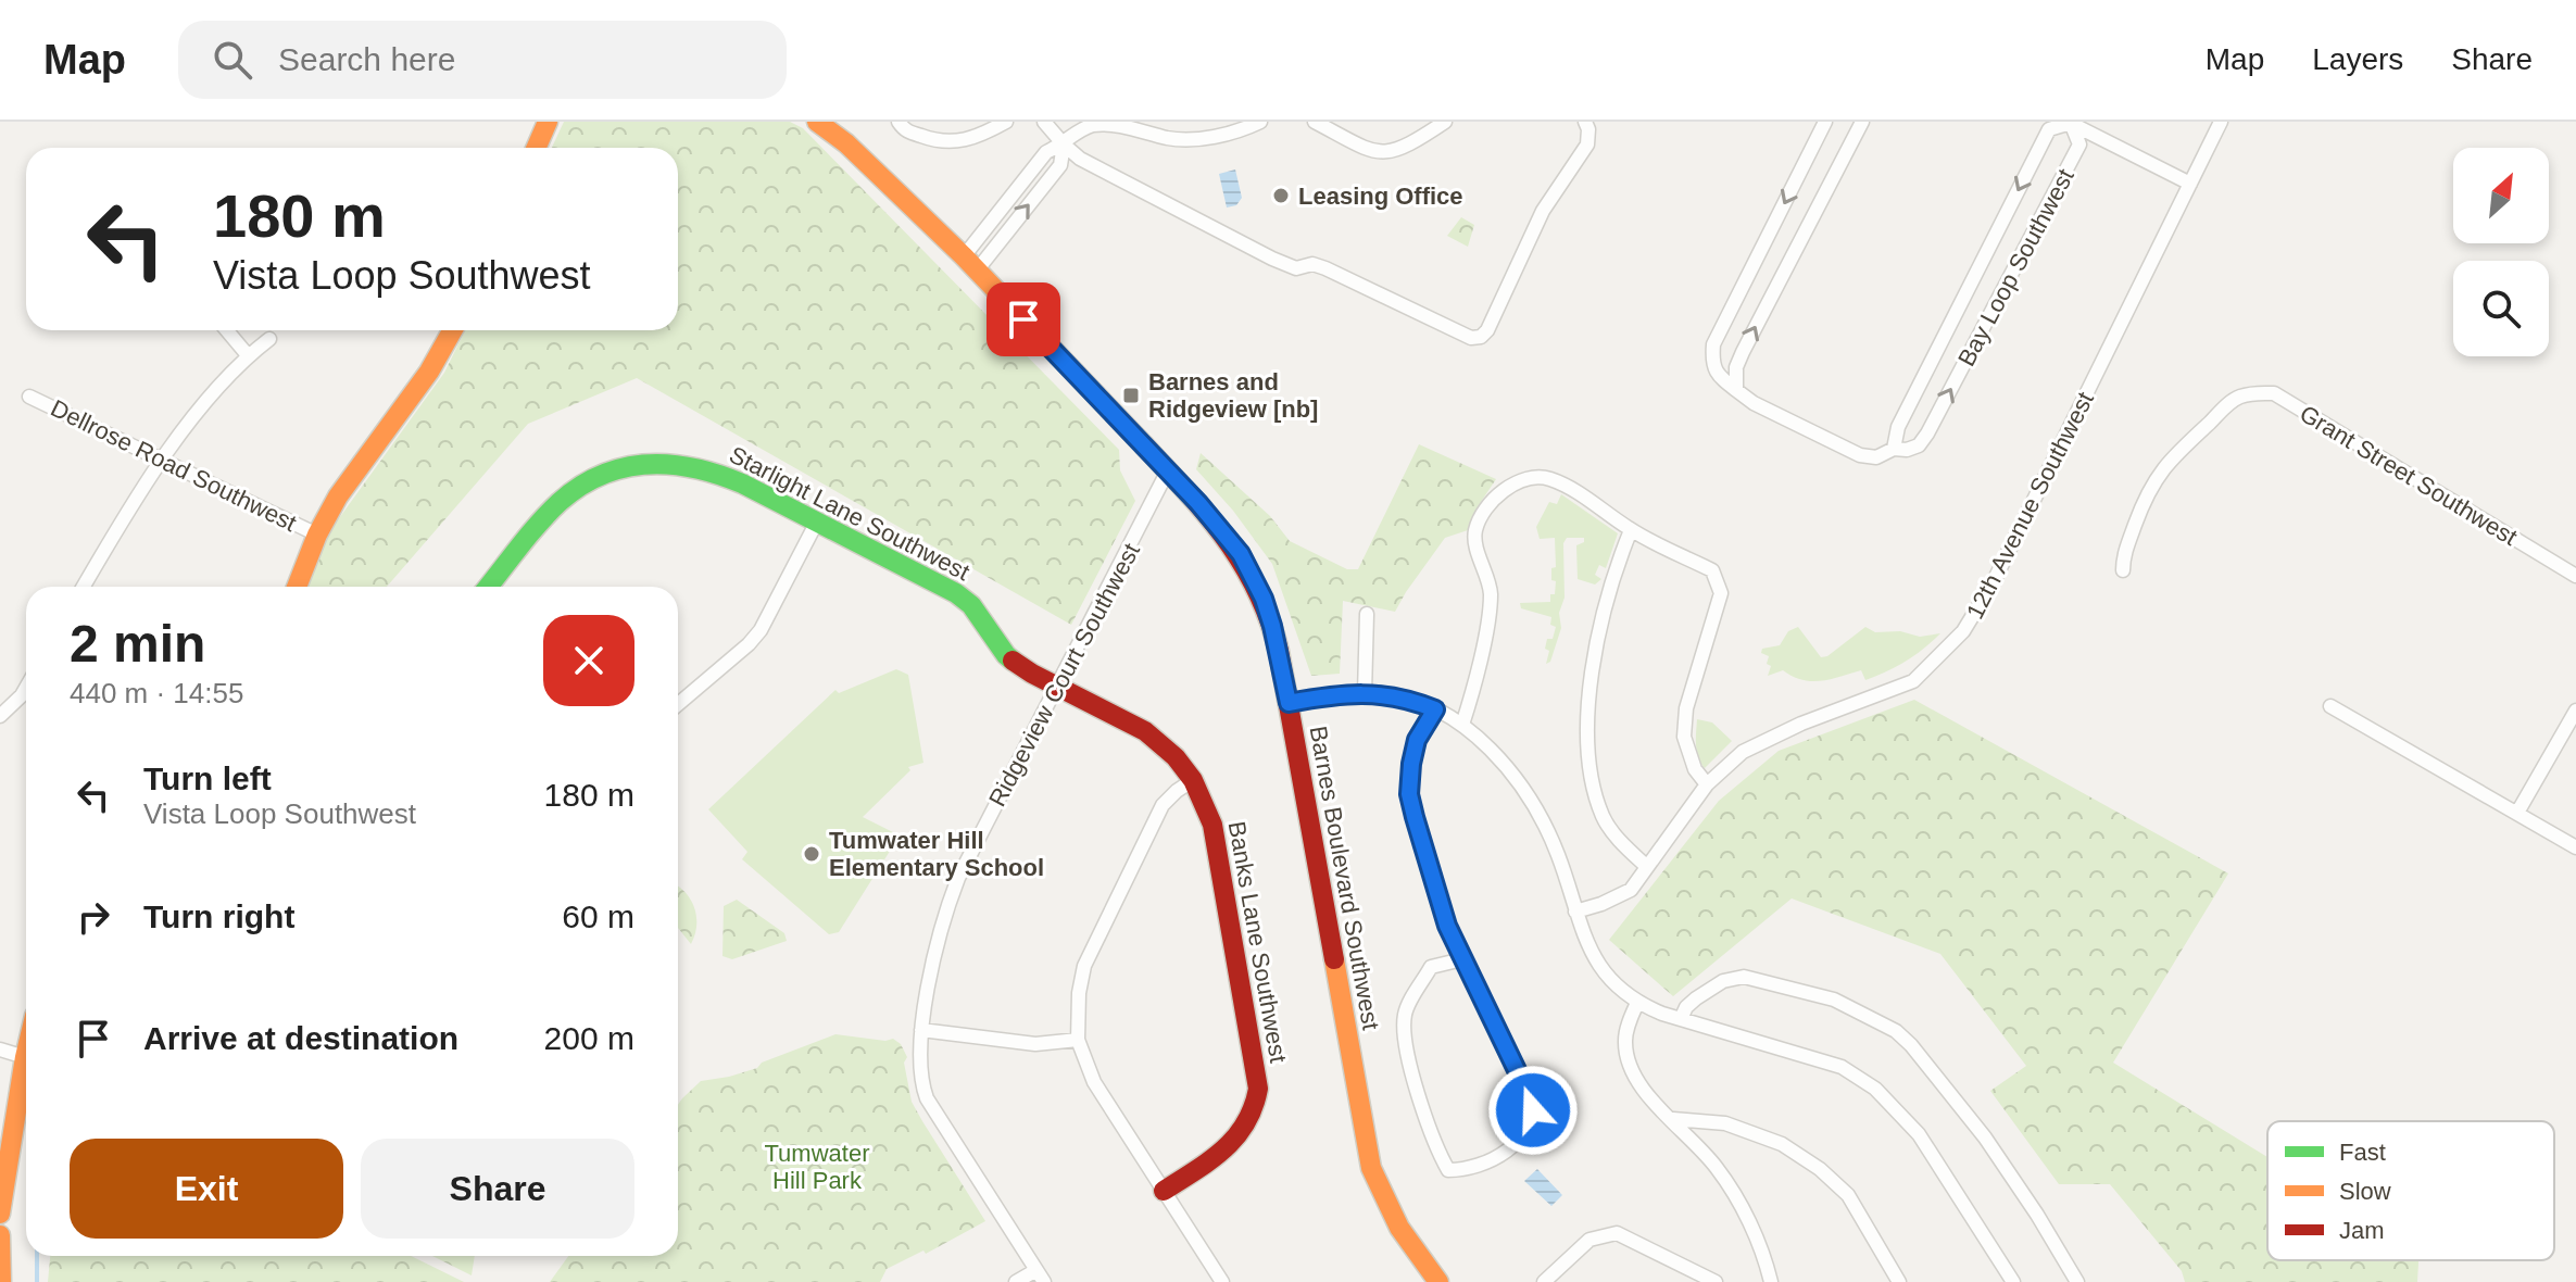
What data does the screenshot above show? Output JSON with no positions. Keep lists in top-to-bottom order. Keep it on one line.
{"streets":{"street":["Bay Loop Southwest","Dellrose Road Southwest","Grant Street Southwest","12th Avenue Southwest","Starlight Lane Southwest","Ridgeview Court Southwest","Barnes Boulevard Southwest","Banks Lane Southwest"]},"crossings":[["Starlight Lane Southwest","Ridgeview Court Southwest"],["Starlight Lane Southwest","Banks Lane Southwest"],["Ridgeview Court Southwest","Barnes Boulevard Southwest"],["Ridgeview Court Southwest","Banks Lane Southwest"]],"parks":["Tumwater Hill Park"],"places":{"other":["Leasing Office","Tumwater Hill Elementary School"],"transit":["Barnes and Ridgeview [nb]"]},"legend":["Fast","Slow","Jam"],"north":"top right","page":{"header":"Map","search":"Search here","nav":["Map","Layers","Share"],"turn":["180 m","Vista Loop Southwest"],"heading":["2 min","440 m · 14:55"],"list":[{"name":"Turn left","note":"Vista Loop Southwest","value":"180 m"},{"name":"Turn right","value":"60 m"},{"name":"Arrive at destination","value":"200 m"}],"buttons":["Exit","Share"]}}
